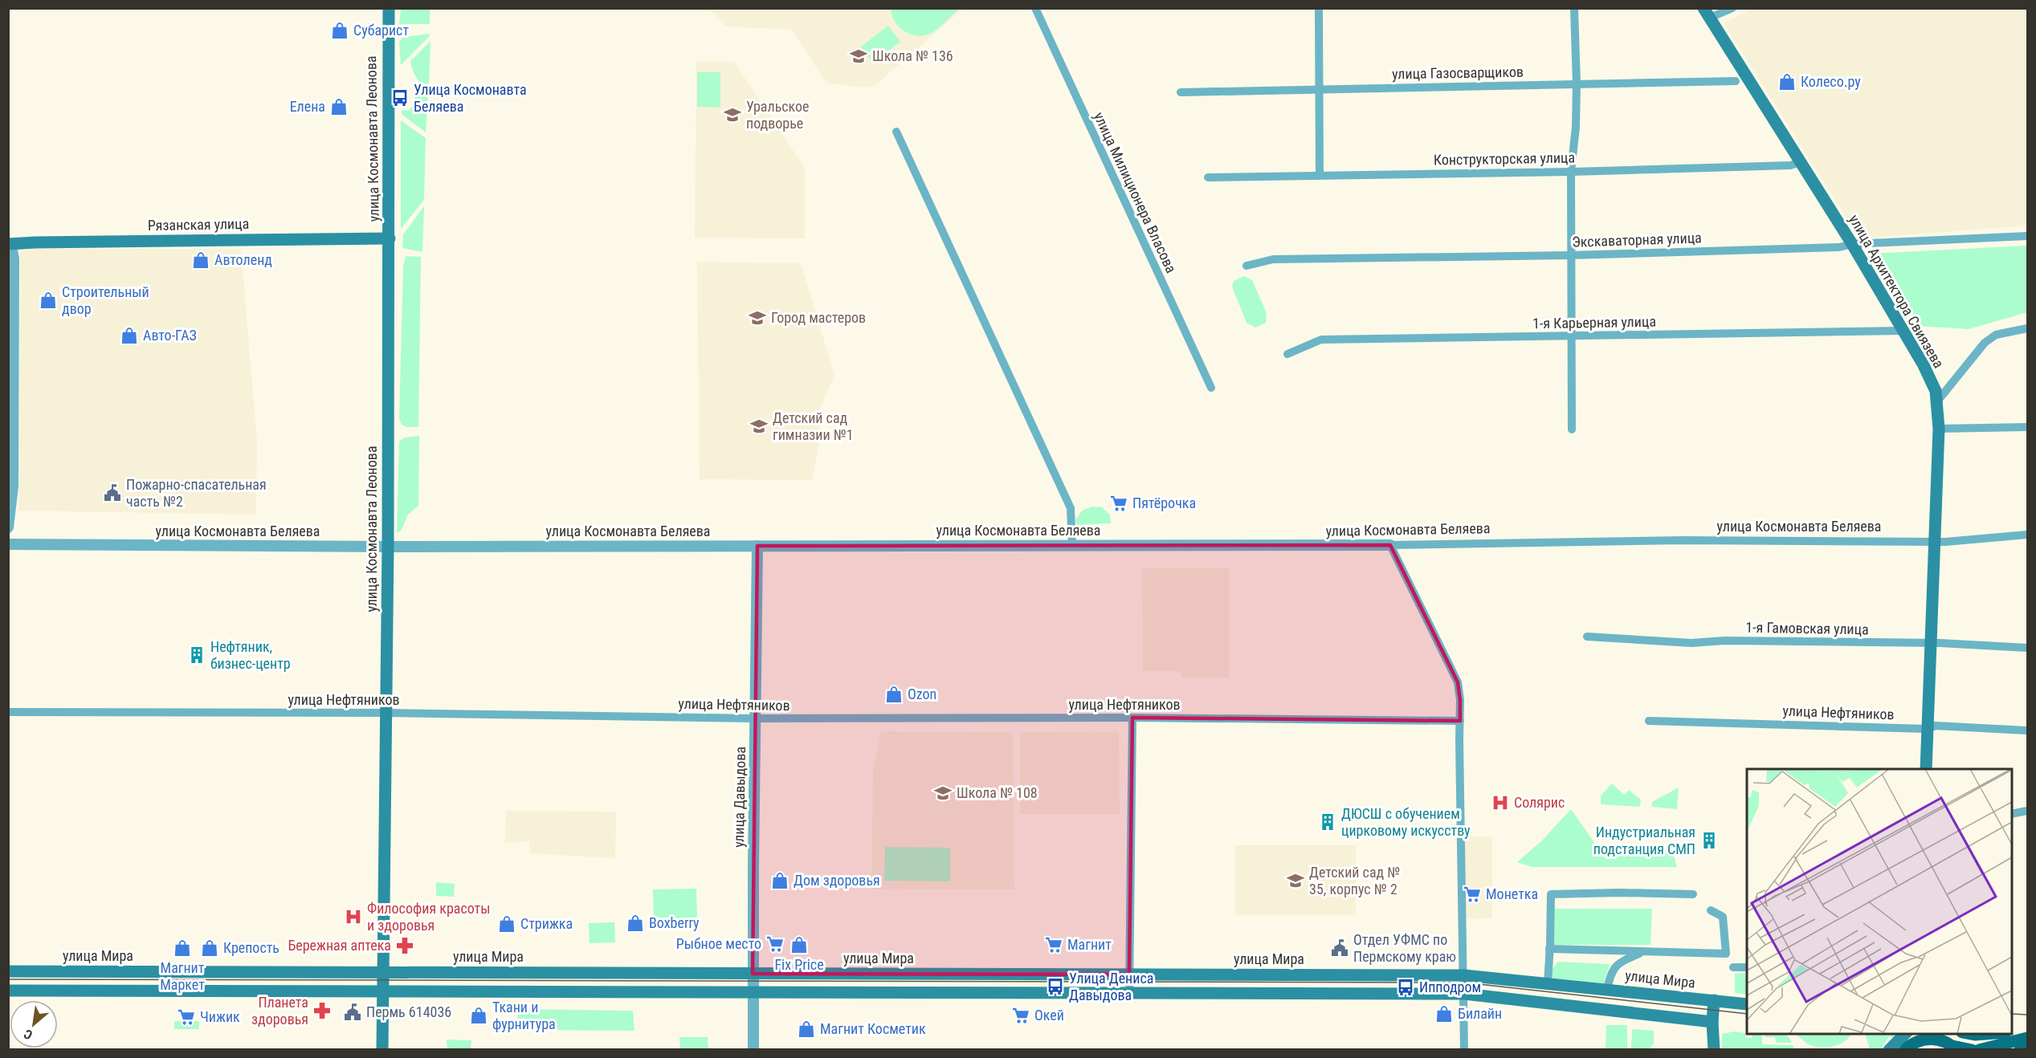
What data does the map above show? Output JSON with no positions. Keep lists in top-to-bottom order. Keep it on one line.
{"streets":{"main road":["улица Космонавта Леонова","Рязанская улица","улица Архитектора Свиязева","улица Мира"],"street":["улица Газосварщиков","Конструкторская улица","улица Милиционера Власова","Экскаваторная улица","1-я Карьерная улица","улица Космонавта Беляева","1-я Гамовская улица","улица Нефтяников","улица Давыдова"]},"crossings":[["улица Космонавта Леонова","Рязанская улица"],["улица Космонавта Леонова","улица Космонавта Беляева"],["улица Космонавта Леонова","улица Нефтяников"],["улица Космонавта Леонова","улица Мира"],["Конструкторская улица","улица Архитектора Свиязева"],["Экскаваторная улица","улица Архитектора Свиязева"],["улица Архитектора Свиязева","1-я Карьерная улица"],["улица Архитектора Свиязева","улица Космонавта Беляева"],["улица Архитектора Свиязева","1-я Гамовская улица"],["улица Архитектора Свиязева","улица Нефтяников"],["улица Космонавта Беляева","улица Давыдова"],["улица Нефтяников","улица Давыдова"],["улица Давыдова","улица Мира"]],"places":{"shop":["Субарист","Колесо.ру","Елена","Автоленд","Строительный двор","Авто-ГАЗ","Ozon","Дом здоровья","Boxberry","Стрижка","Fix Price","Магнит Маркет","Крепость","Билайн","Ткани и фурнитура","Магнит Косметик"],"school or university":["Школа № 136","Уральское подворье","Город мастеров","Детский сад гимназии №1","Школа № 108","Детский сад № 35, корпус № 2"],"bus stop":["Улица Космонавта Беляева","Улица Дениса Давыдова","Ипподром"],"public building":["Пожарно-спасательная часть №2","Отдел УФМС по Пермскому краю","Пермь 614036"],"supermarket":["Пятёрочка","Монетка","Рыбное место","Магнит","Окей","Чижик"],"building":["Нефтяник, бизнес-центр","ДЮСШ с обучением цирковому искусству","Индустриальная подстанция СМП"],"hospital":["Солярис","Философия красоты и здоровья"],"pharmacy":["Бережная аптека","Планета здоровья"]},"north":"bottom left"}
